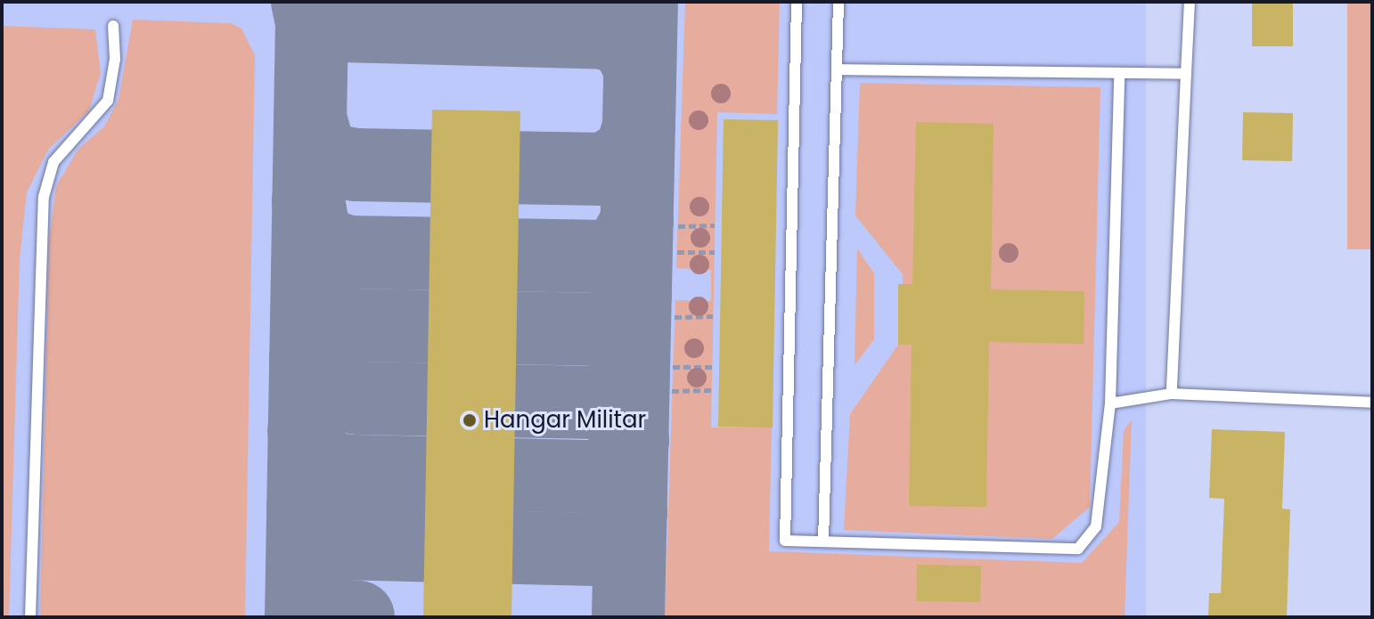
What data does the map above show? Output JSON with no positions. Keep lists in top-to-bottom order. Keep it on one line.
{"places":["Hangar Militar"]}
